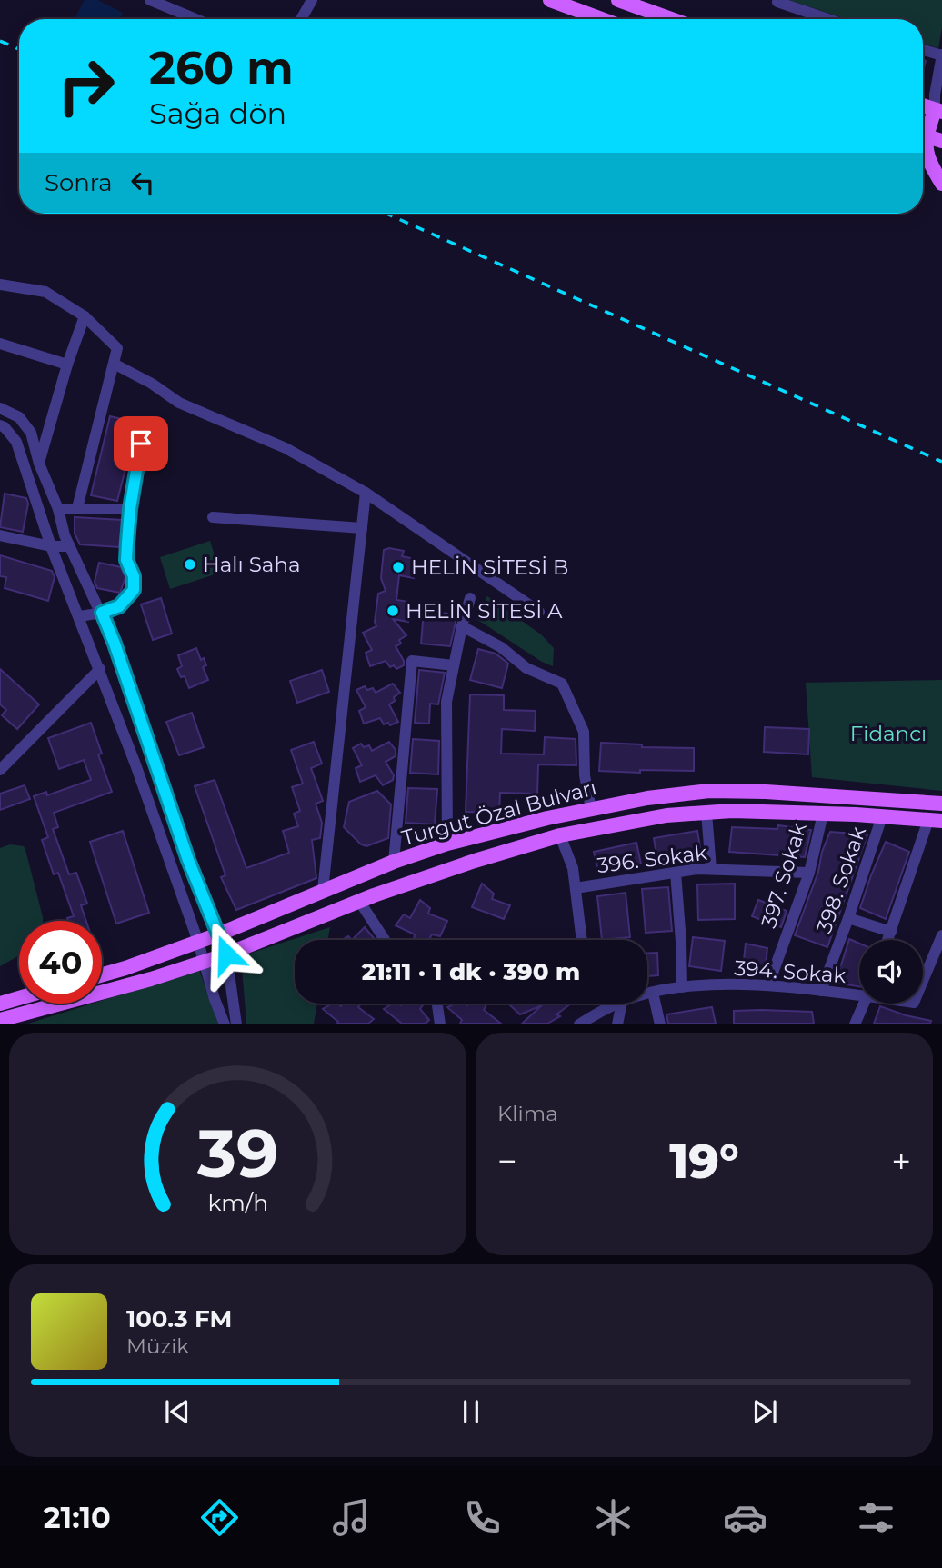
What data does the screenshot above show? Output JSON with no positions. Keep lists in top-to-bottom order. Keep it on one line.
{"streets":{"main road":["Turgut Özal Bulvarı"],"street":["396. Sokak","397. Sokak","398. Sokak","394. Sokak"]},"crossings":[["Turgut Özal Bulvarı","397. Sokak"],["Turgut Özal Bulvarı","398. Sokak"],["396. Sokak","397. Sokak"],["397. Sokak","394. Sokak"],["398. Sokak","394. Sokak"]],"parks":["Fidancı"],"places":["Halı Saha","HELİN SİTESİ B","HELİN SİTESİ A"],"page":{"turn":["260 m","Sağa dön"],"then":"Sonra","limit":"40","trip":"21:11 · 1 dk · 390 m","tile":"Klima","heat":["−","19°","+"],"song":["100.3 FM","Müzik"],"tabs":"21:10","gauge":["39","km/h"]}}
